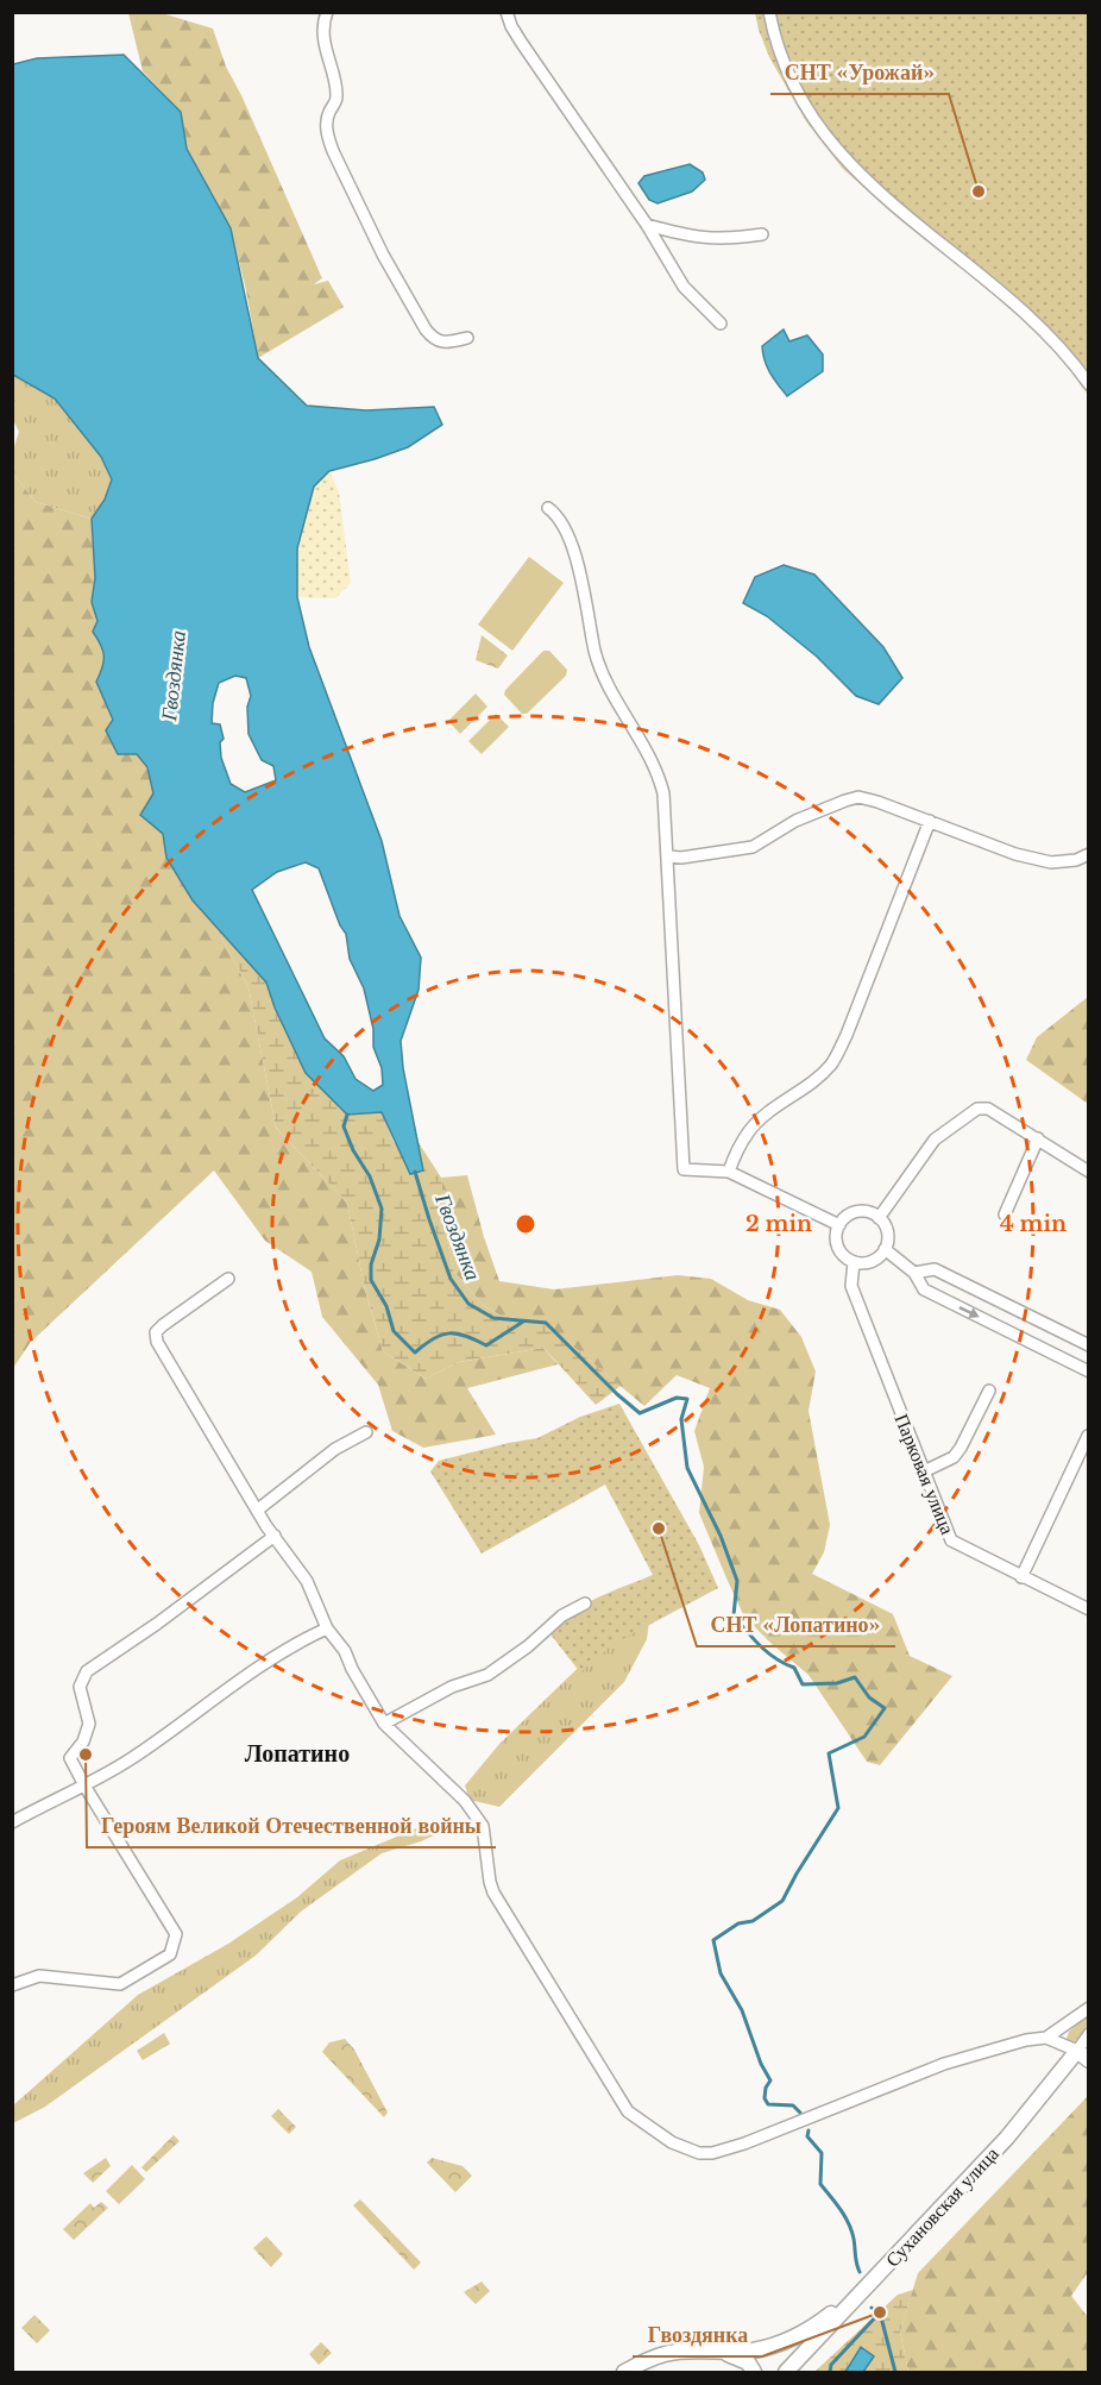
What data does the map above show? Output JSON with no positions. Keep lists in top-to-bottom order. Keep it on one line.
{"streets":{"street":["Парковая улица","Сухановская улица"]},"districts":["Лопатино"],"water":["Гвоздянка"],"places":["СНТ «Урожай»","СНТ «Лопатино»","Героям Великой Отечественной войны","Гвоздянка"],"rings":["2 min","4 min"]}
